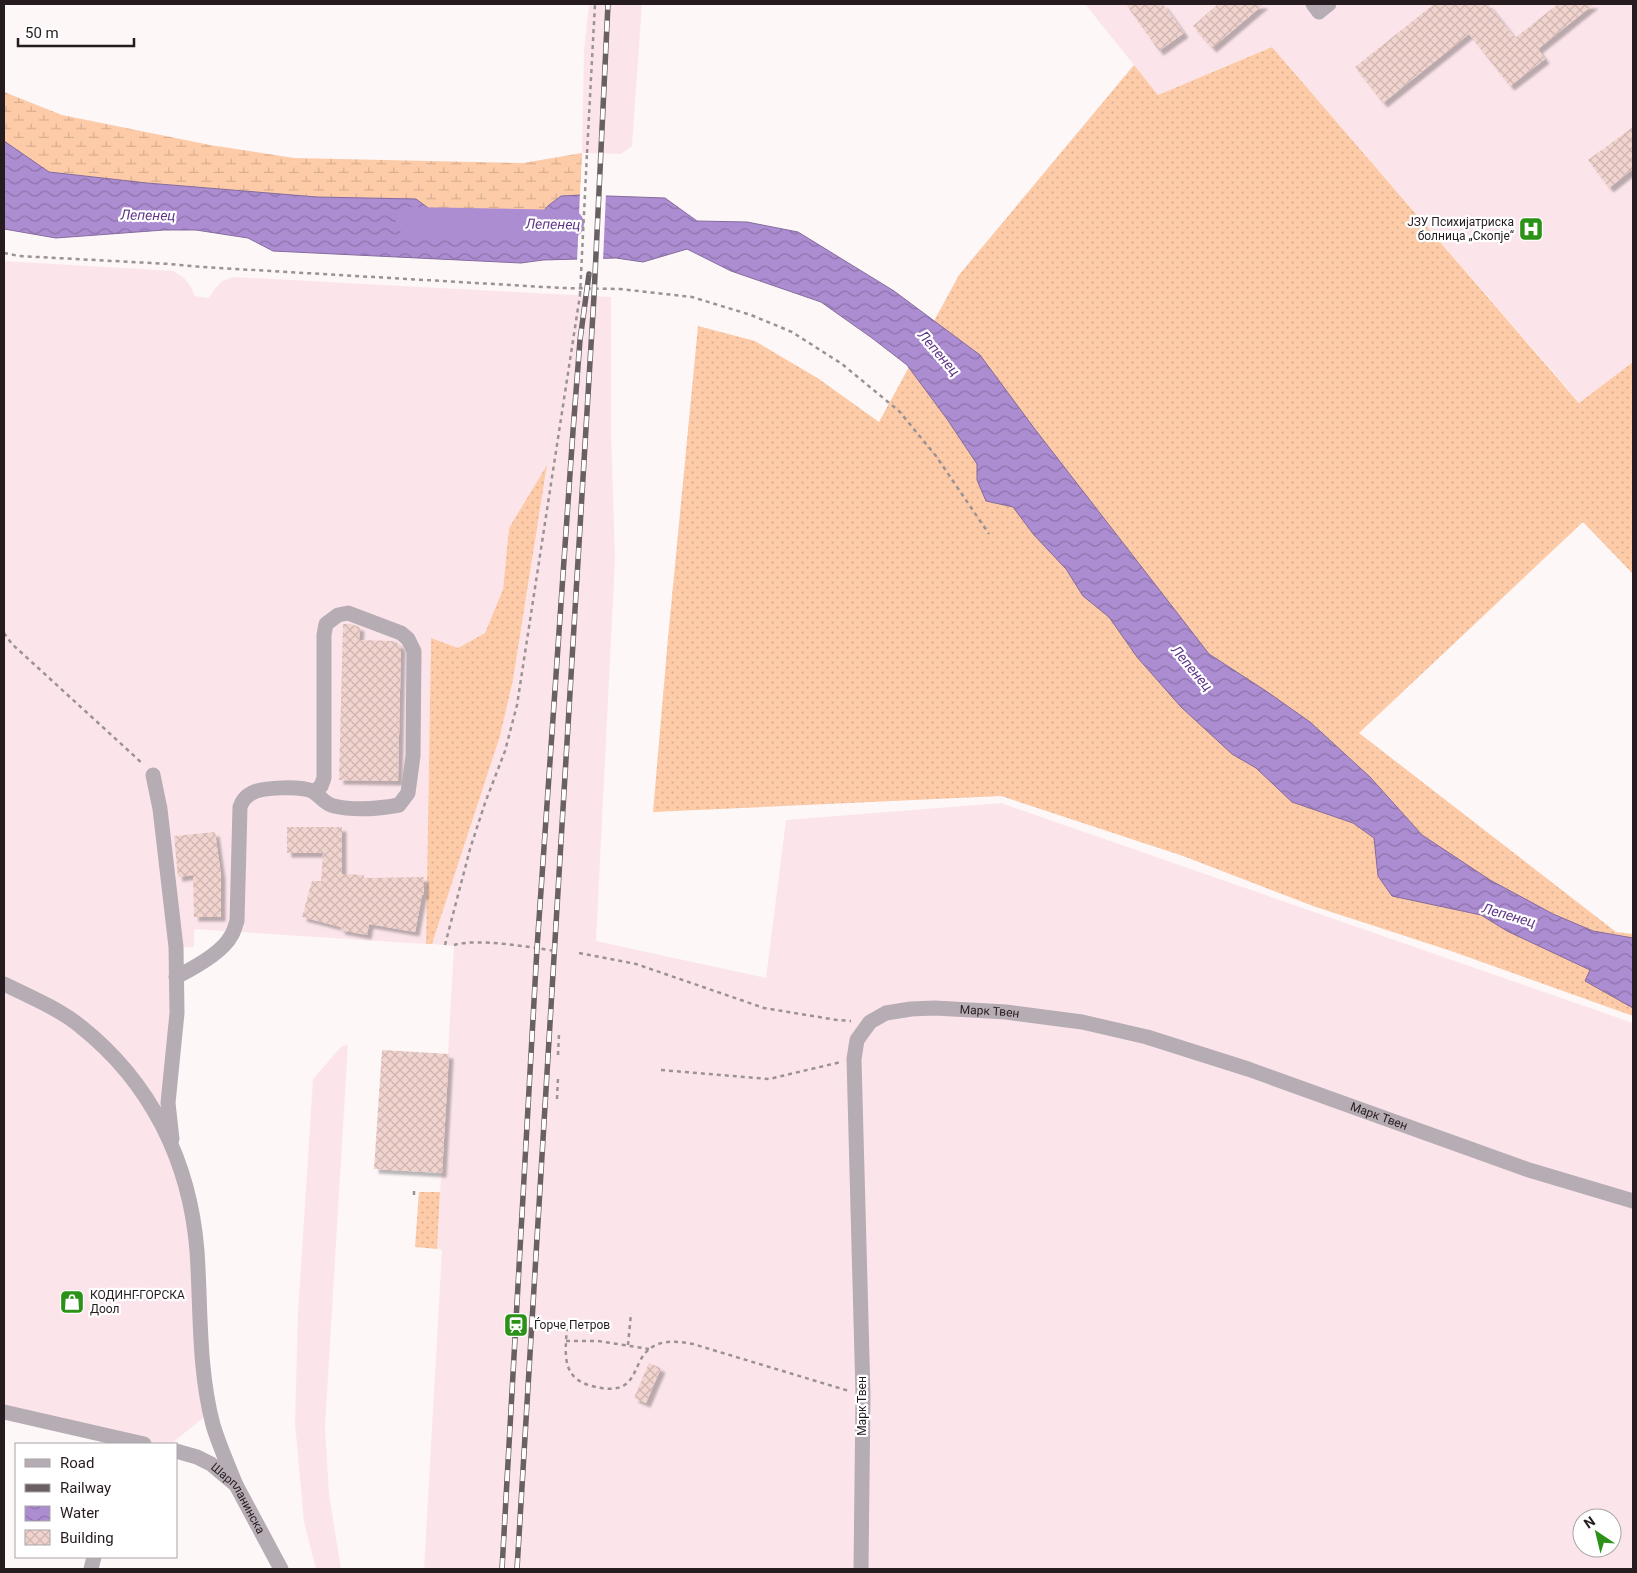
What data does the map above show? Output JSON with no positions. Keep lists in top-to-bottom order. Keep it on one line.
{"streets":{"street":["Марк Твен","Шарпланинска"]},"water":["Лепенец"],"places":{"hospital":["ЈЗУ Психијатриска болница „Скопје“"],"shop":["КОДИНГ-ГОРСКА Доол"],"station":["Ѓорче Петров"]},"legend":["Road","Railway","Water","Building"],"scale_bar":"50 m","north":"top left"}
